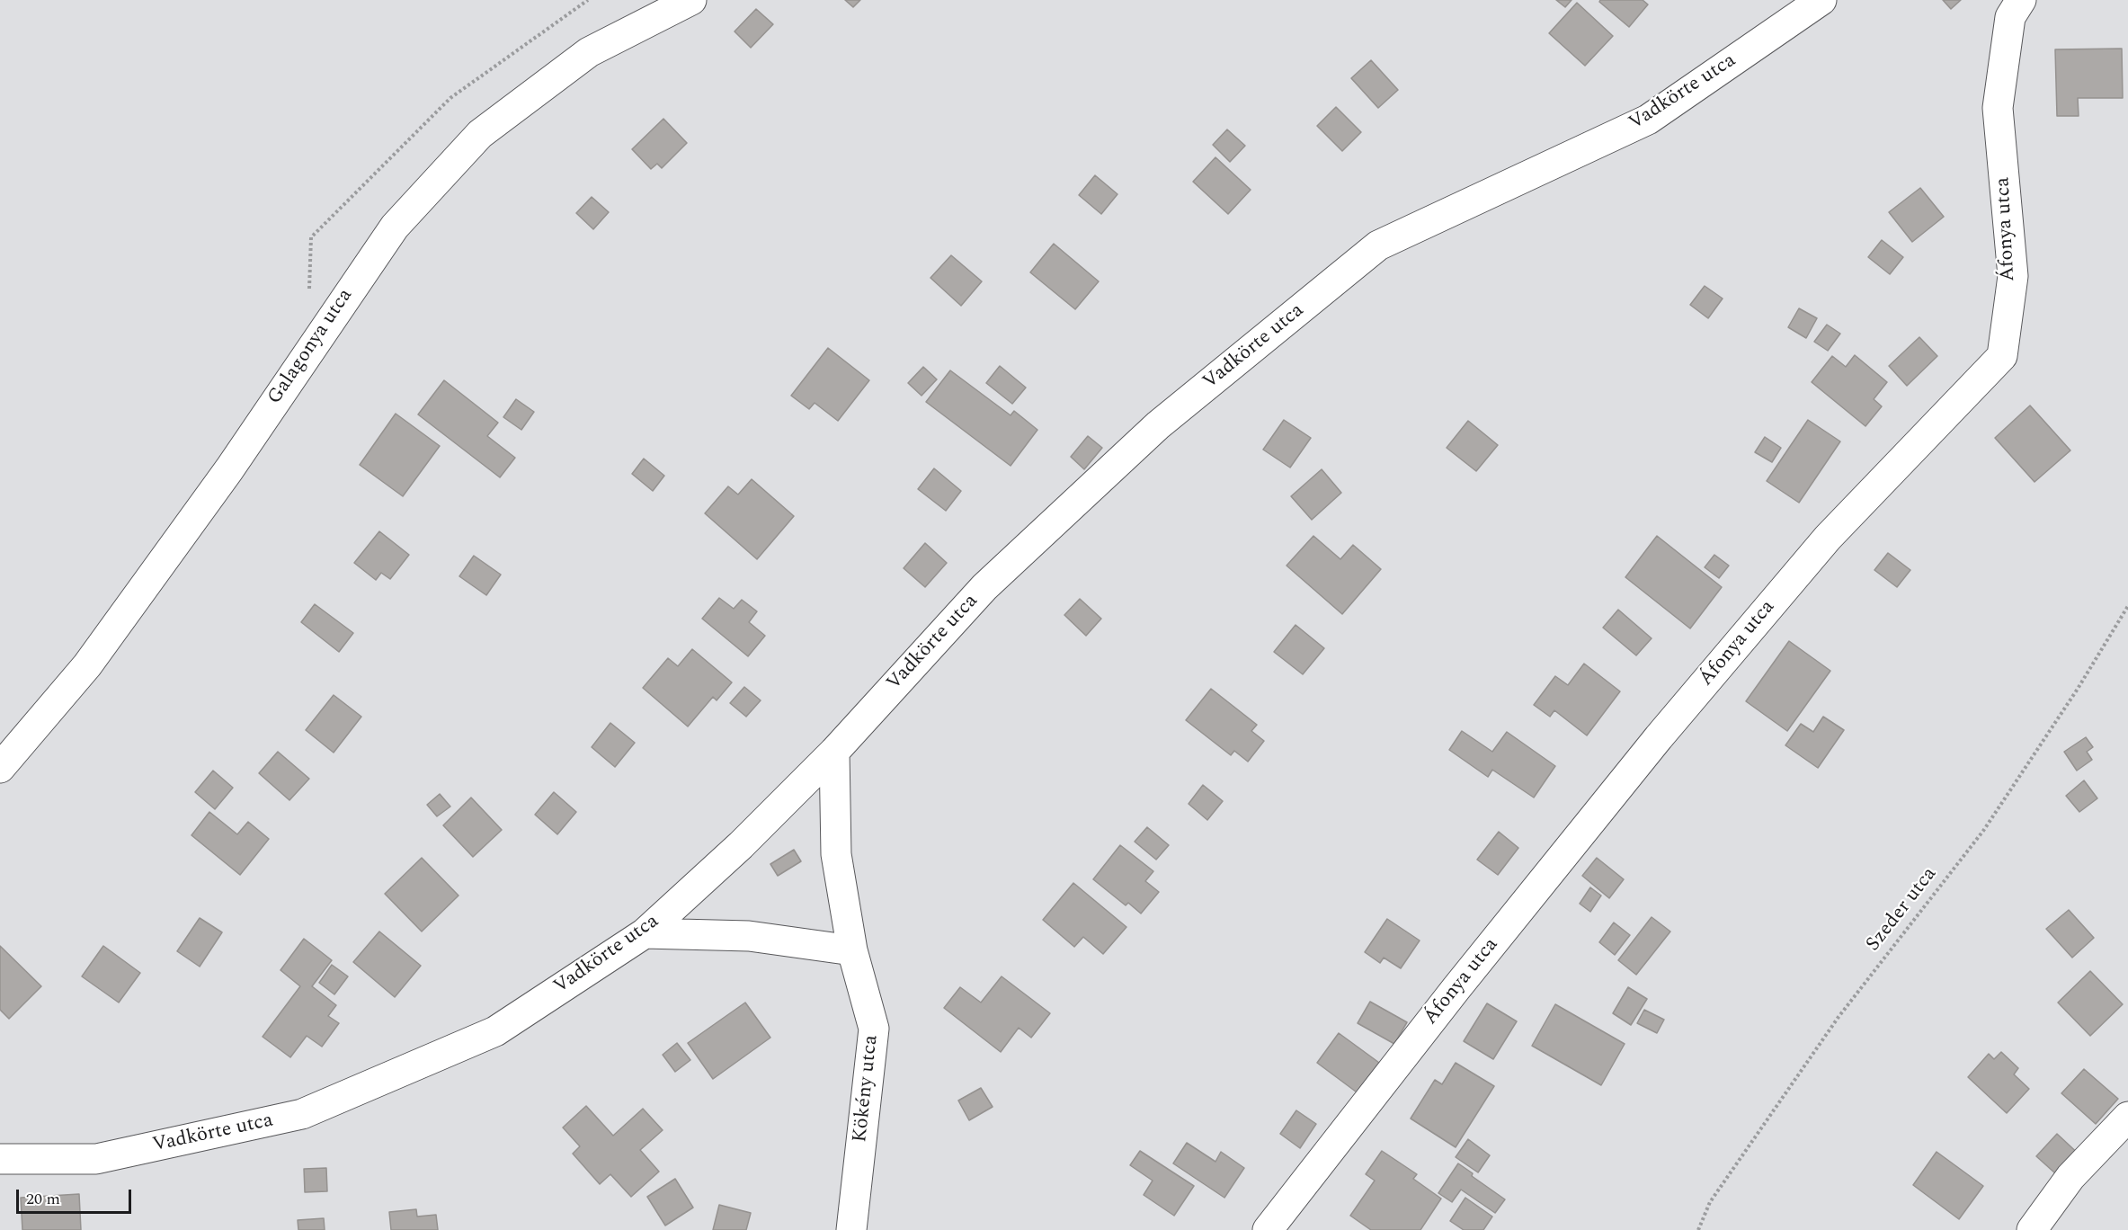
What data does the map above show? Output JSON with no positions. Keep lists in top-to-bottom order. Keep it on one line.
{"streets":{"street":["Vadkörte utca","Áfonya utca","Galagonya utca","Kökény utca"],"path":["Szeder utca"]},"crossings":[["Vadkörte utca","Kökény utca"]],"scale_bar":"20 m"}
